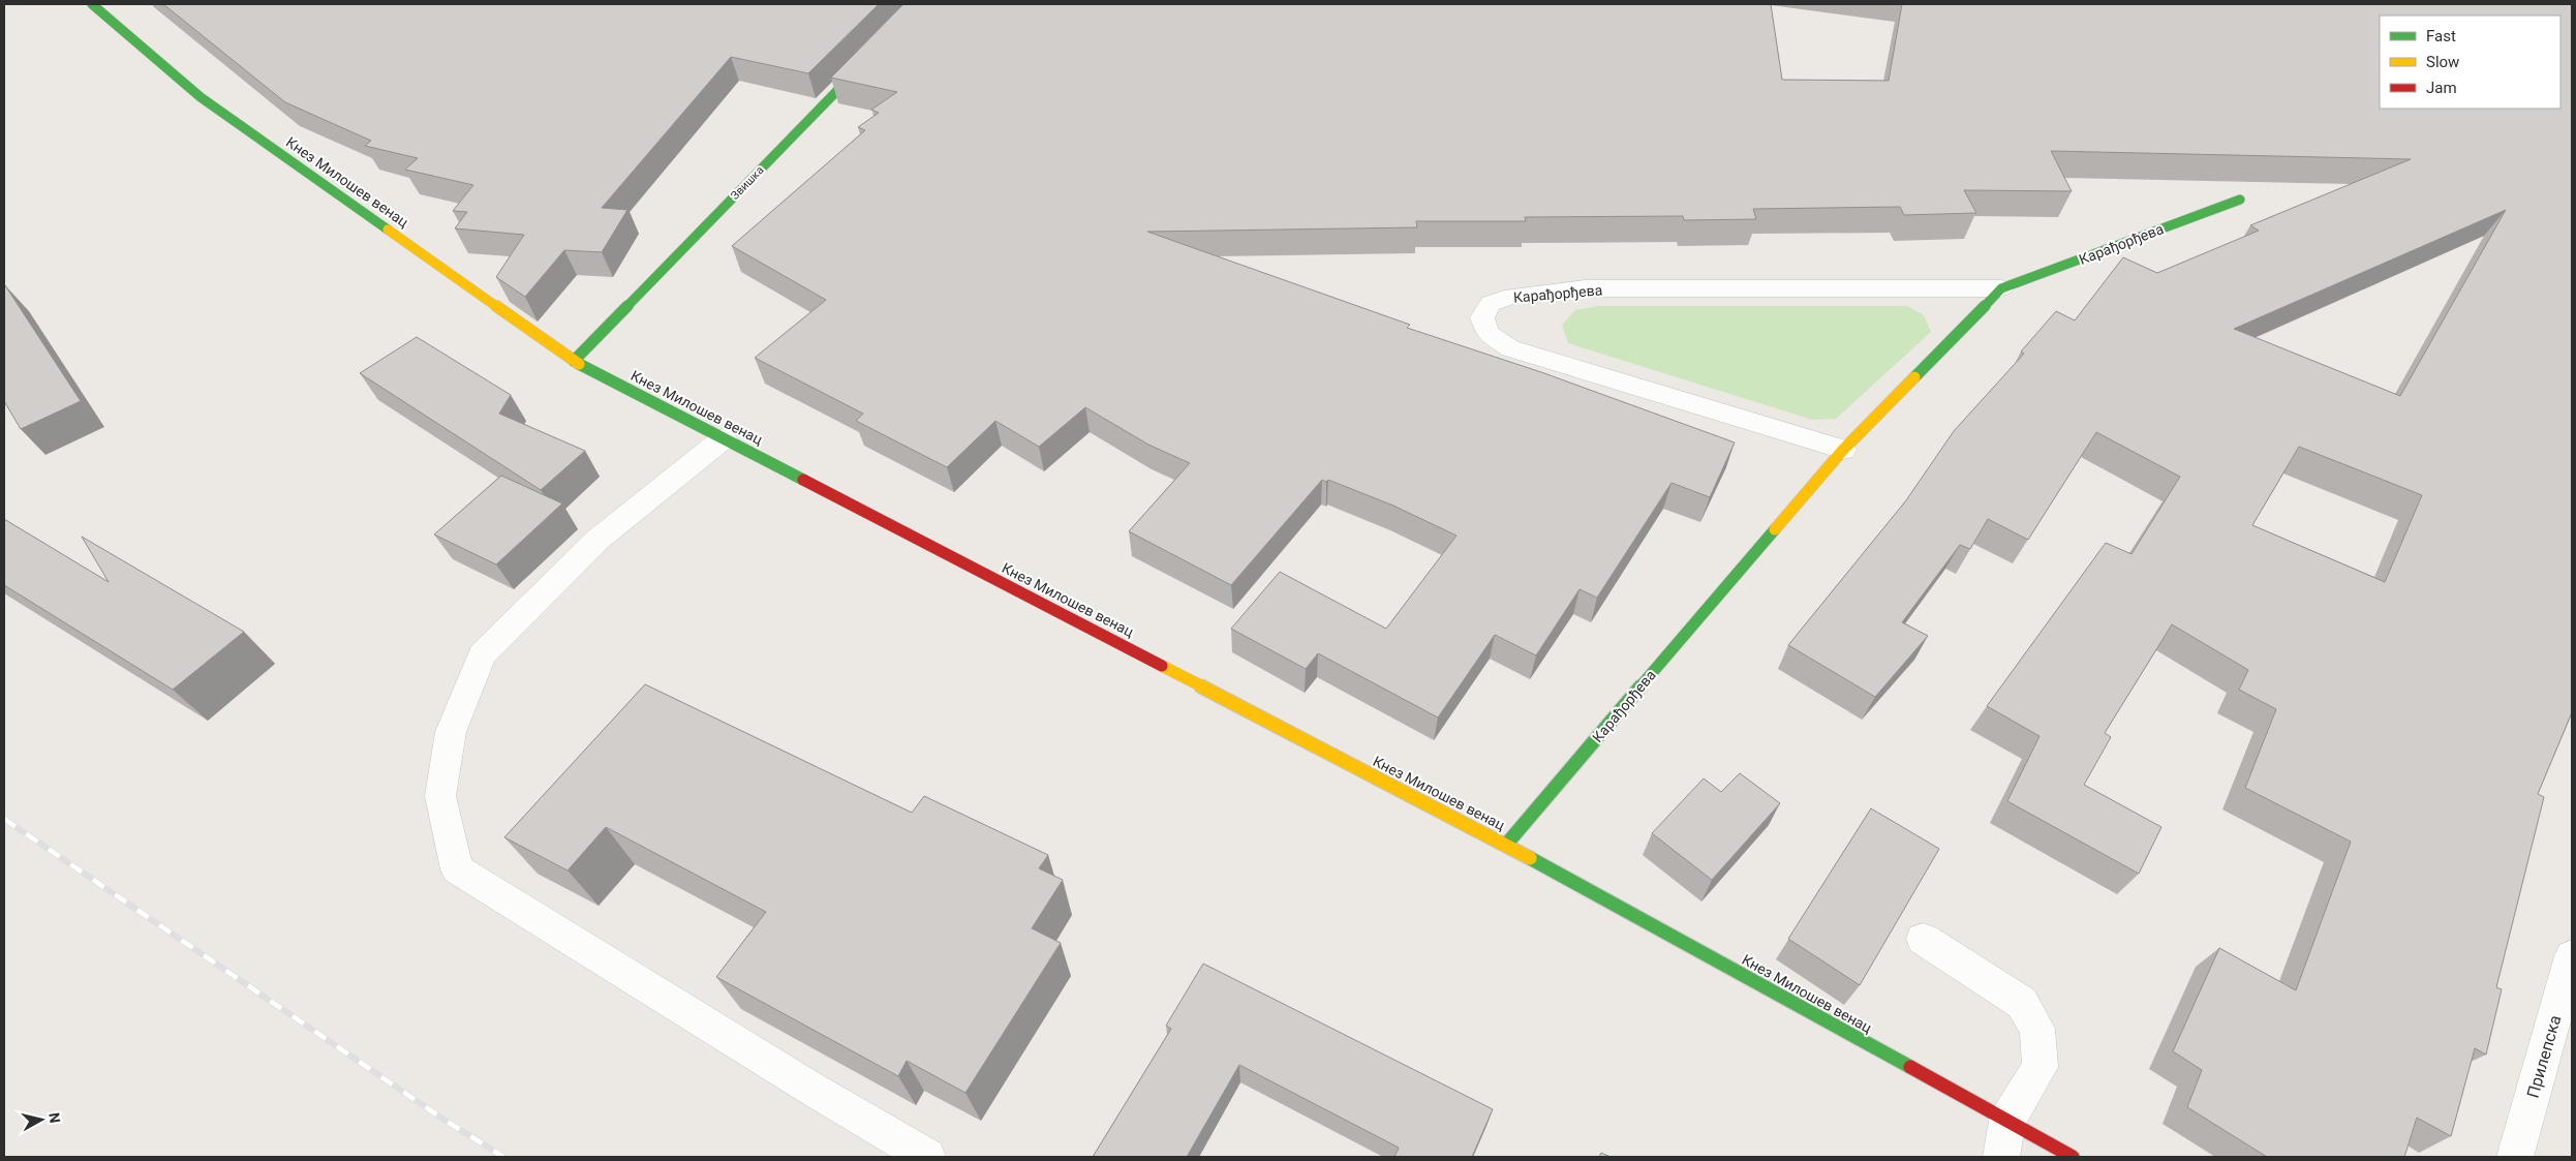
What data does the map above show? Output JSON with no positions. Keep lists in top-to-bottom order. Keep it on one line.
{"streets":{"street":["Кнез Милошев венац","Звишка","Карађорђева","Прилепска"]},"crossings":[["Кнез Милошев венац","Звишка"],["Кнез Милошев венац","Карађорђева"]],"legend":["Fast","Slow","Jam"],"north":"right"}
